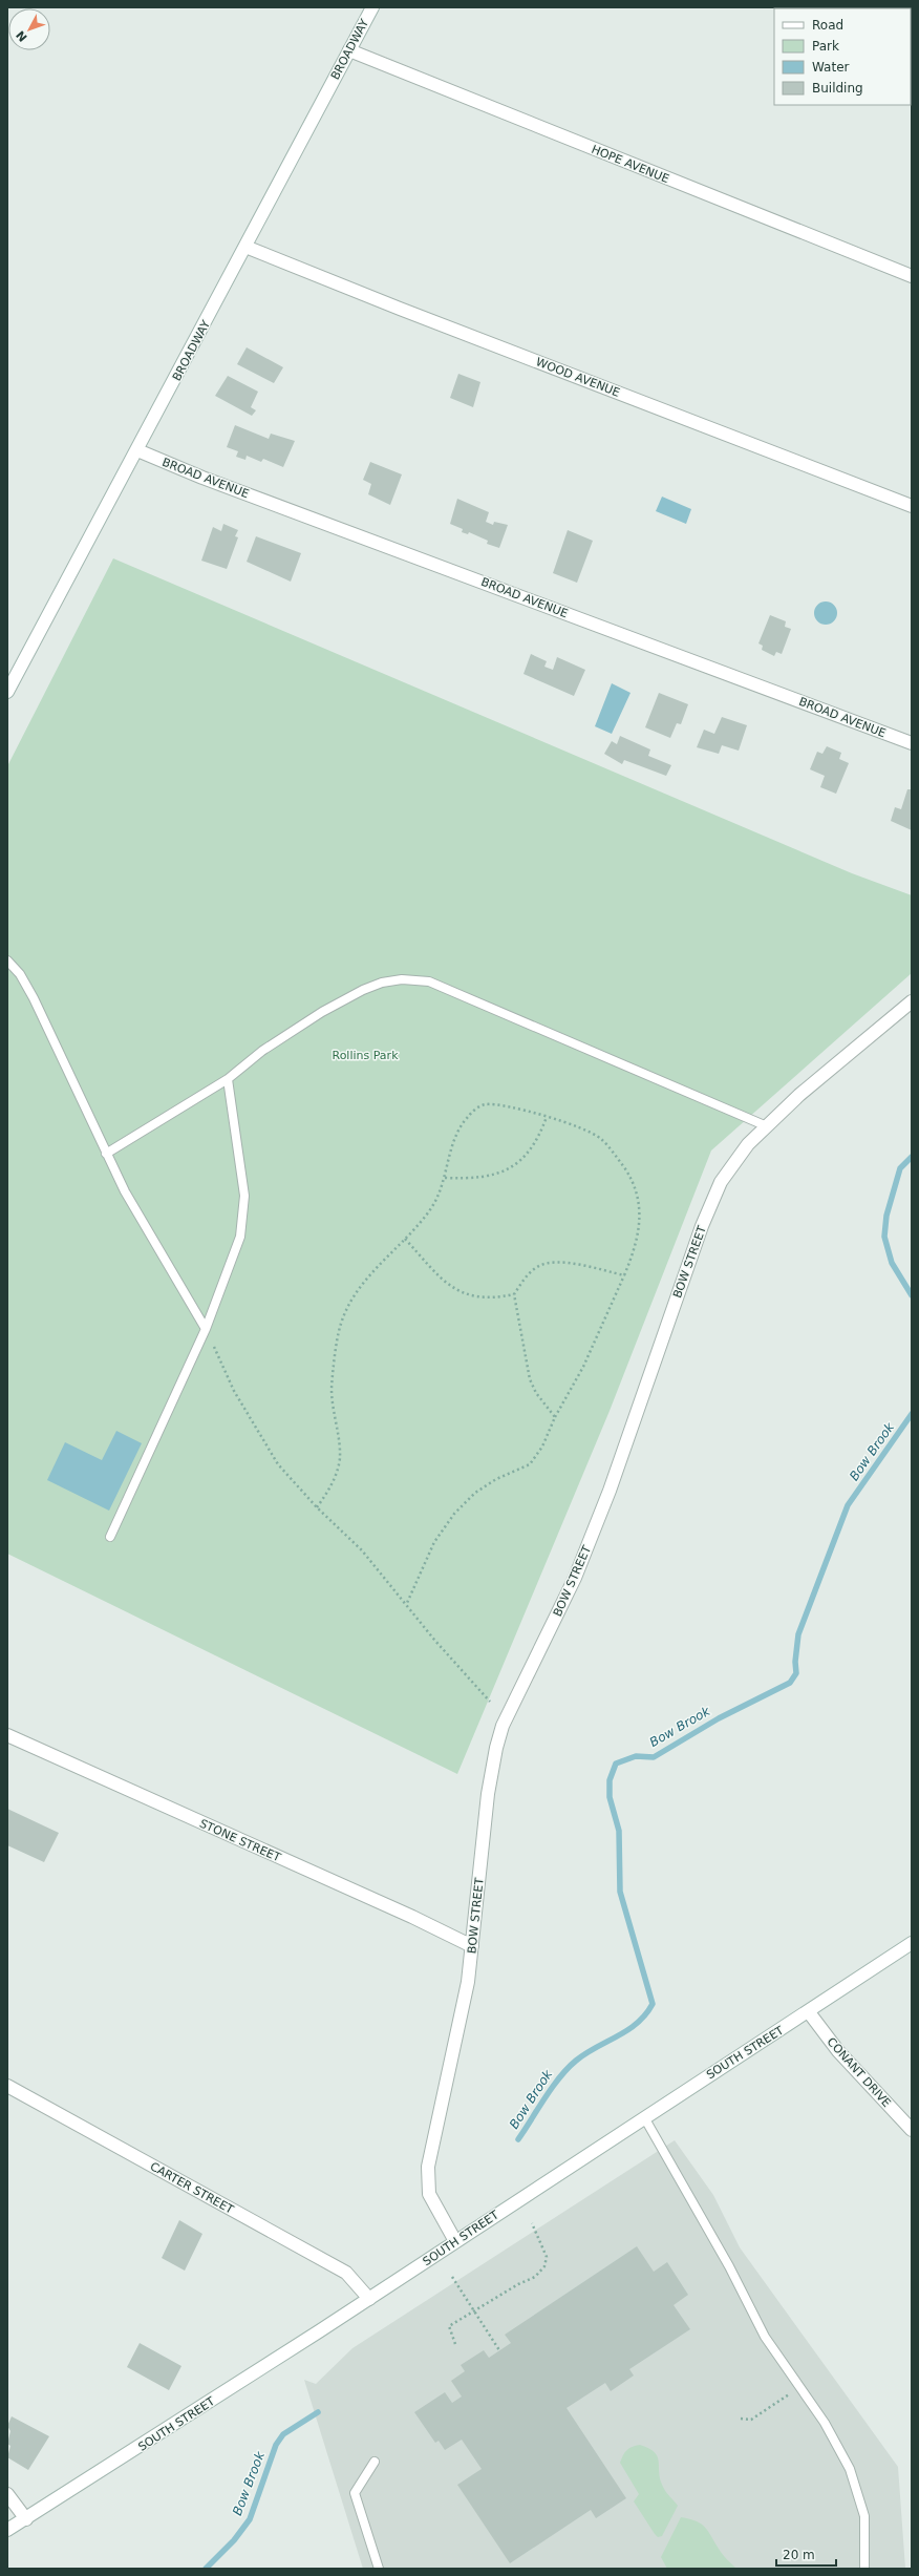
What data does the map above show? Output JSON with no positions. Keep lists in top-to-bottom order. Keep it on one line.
{"streets":{"street":["BROADWAY","HOPE AVENUE","WOOD AVENUE","BROAD AVENUE","BOW STREET","STONE STREET","SOUTH STREET","CONANT DRIVE","CARTER STREET"]},"crossings":[["BROADWAY","HOPE AVENUE"],["BROADWAY","WOOD AVENUE"],["BROADWAY","BROAD AVENUE"],["BOW STREET","STONE STREET"],["BOW STREET","SOUTH STREET"],["SOUTH STREET","CONANT DRIVE"],["SOUTH STREET","CARTER STREET"]],"water":["Bow Brook"],"parks":["Rollins Park"],"legend":["Road","Park","Water","Building"],"scale_bar":"20 m","north":"bottom left"}
